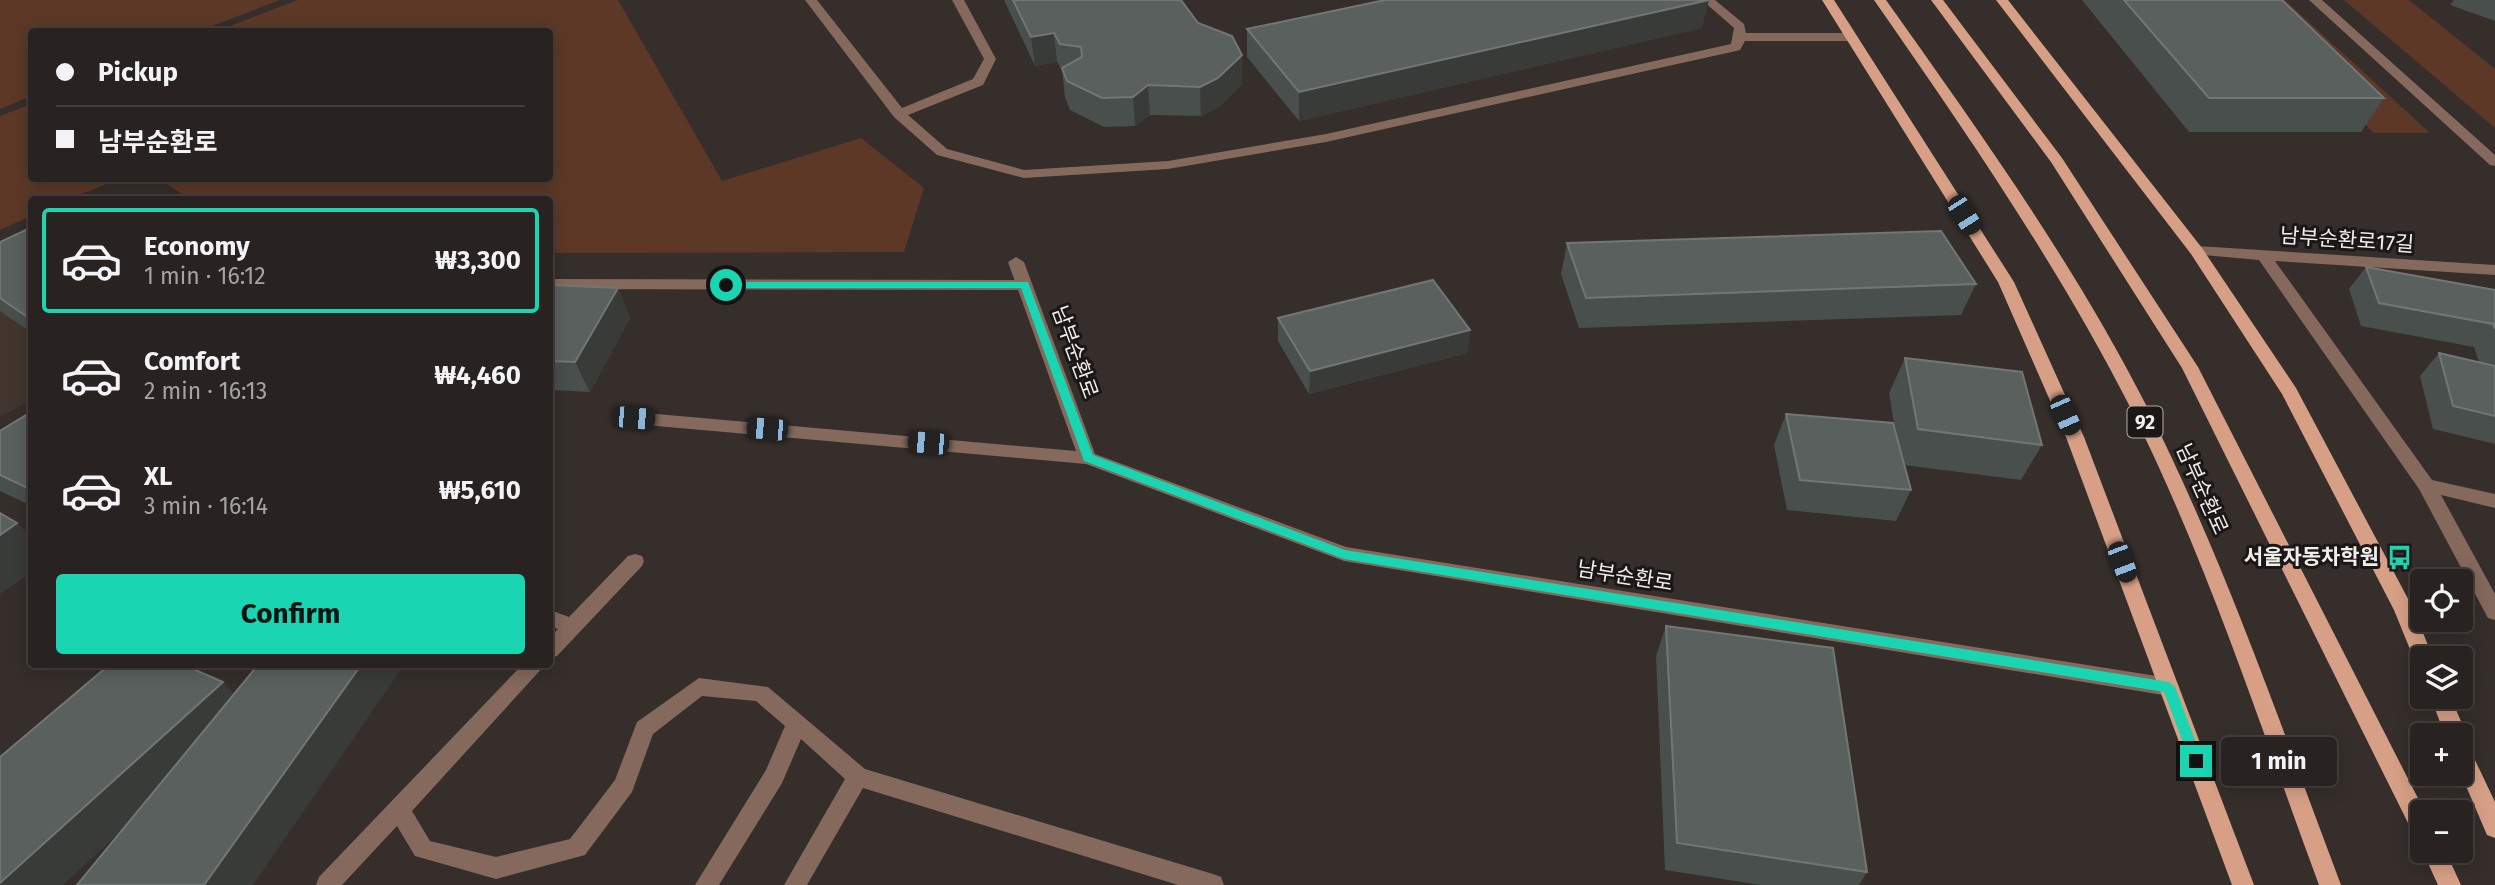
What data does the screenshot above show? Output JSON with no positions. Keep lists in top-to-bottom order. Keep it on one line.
{"streets":{"main road":["남부순환로","92"],"street":["남부순환로17길"]},"places":{"bus stop":["서울자동차학원"]},"page":{"banner":["Pickup","남부순환로"],"list":[{"name":"Economy","note":"1 min · 16:12","value":"₩3,300"},{"name":"Comfort","note":"2 min · 16:13","value":"₩4,460"},{"name":"XL","note":"3 min · 16:14","value":"₩5,610"}],"buttons":"Confirm","map_buttons":["+","−"],"bubble":"1 min"}}
